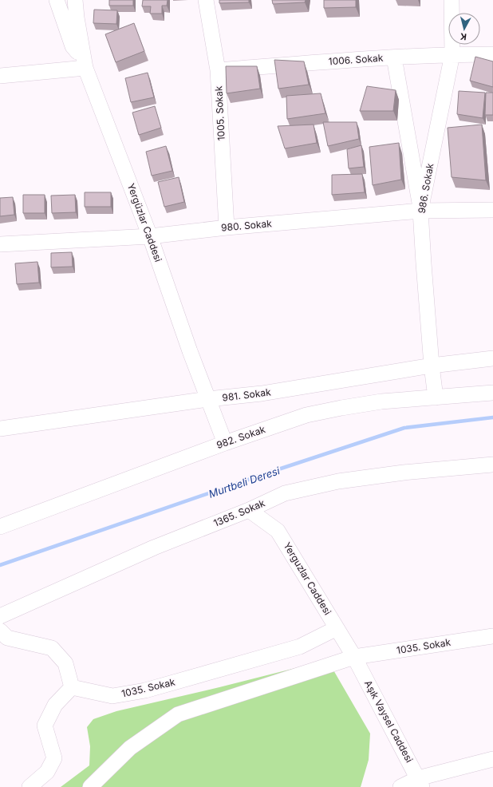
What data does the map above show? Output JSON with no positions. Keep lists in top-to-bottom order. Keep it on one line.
{"streets":{"street":["1006. Sokak","1005. Sokak","986. Sokak","Yergüzlar Caddesi","980. Sokak","981. Sokak","982. Sokak","1365. Sokak","Yerguzlar Caddesi","1035. Sokak","Aşık Vaysel Caddesi"]},"crossings":[["1006. Sokak","1005. Sokak"],["1006. Sokak","986. Sokak"],["1005. Sokak","980. Sokak"],["986. Sokak","980. Sokak"],["986. Sokak","981. Sokak"],["986. Sokak","982. Sokak"],["Yergüzlar Caddesi","980. Sokak"],["Yergüzlar Caddesi","981. Sokak"],["Yergüzlar Caddesi","982. Sokak"],["1365. Sokak","Yerguzlar Caddesi"],["Yerguzlar Caddesi","1035. Sokak"],["Yerguzlar Caddesi","Aşık Vaysel Caddesi"],["1035. Sokak","Aşık Vaysel Caddesi"]],"water":["Murtbeli Deresi"],"north":"bottom"}
